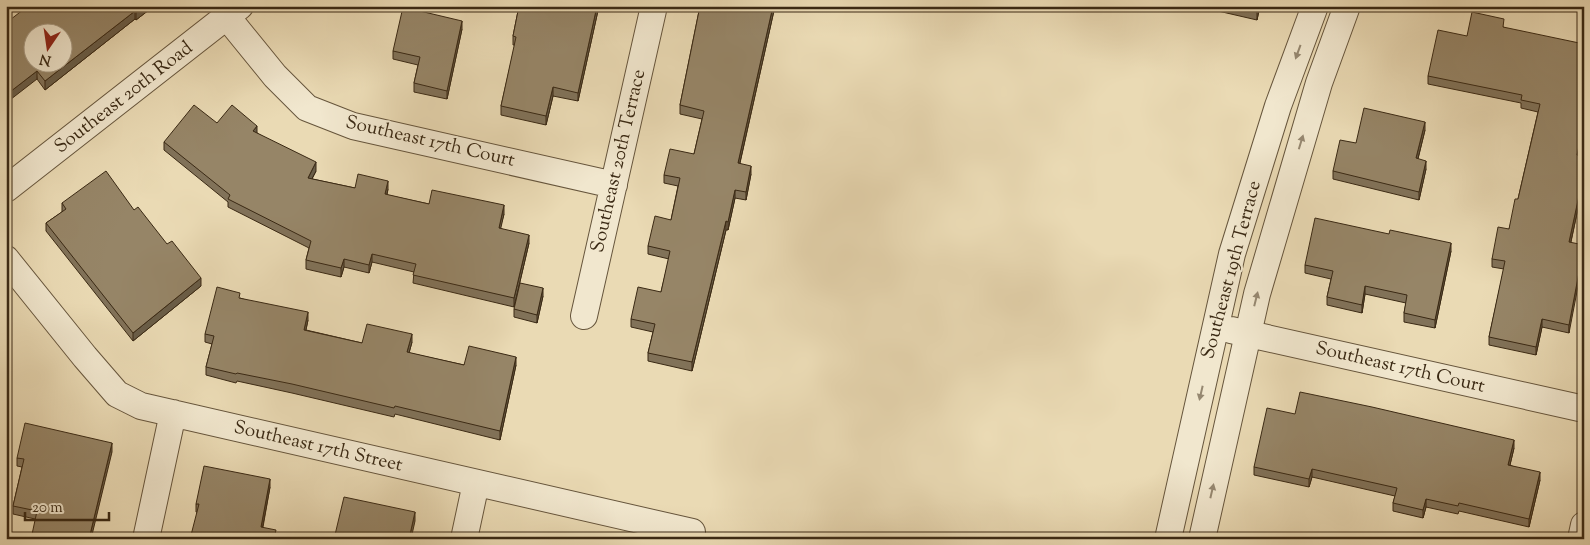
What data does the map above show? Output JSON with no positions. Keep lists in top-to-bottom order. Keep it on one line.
{"streets":{"street":["Southeast 20th Road","Southeast 17th Court","Southeast 20th Terrace","Southeast 19th Terrace","Southeast 17th Street"]},"crossings":[["Southeast 20th Road","Southeast 17th Court"],["Southeast 17th Court","Southeast 20th Terrace"],["Southeast 17th Court","Southeast 19th Terrace"]],"scale_bar":"20 m","north":"bottom"}
